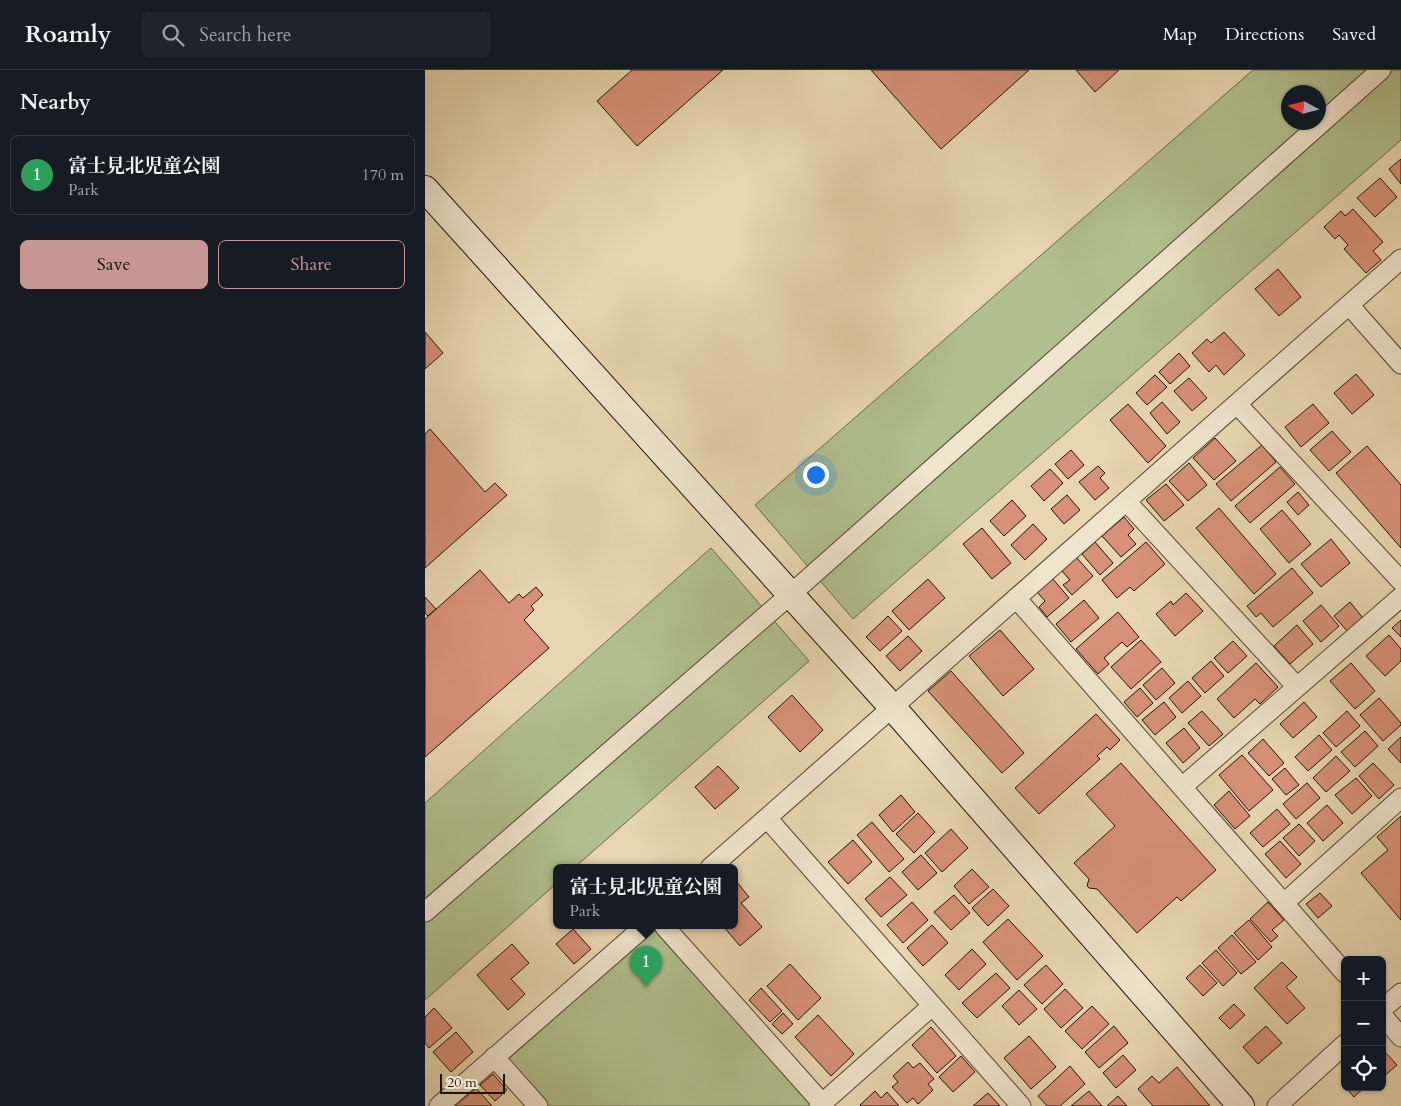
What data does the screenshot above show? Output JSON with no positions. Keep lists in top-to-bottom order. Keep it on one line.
{"scale_bar":"20 m","north":"left","page":{"header":"Roamly","search":"Search here","nav":["Map","Directions","Saved"],"heading":"Nearby","list":[{"mark":"1","name":"富士見北児童公園","note":"Park","value":"170 m"}],"buttons":["Save","Share"],"popup":["富士見北児童公園","Park"],"pins":"1","map_buttons":["+","−"],"scale":"20 m"}}
